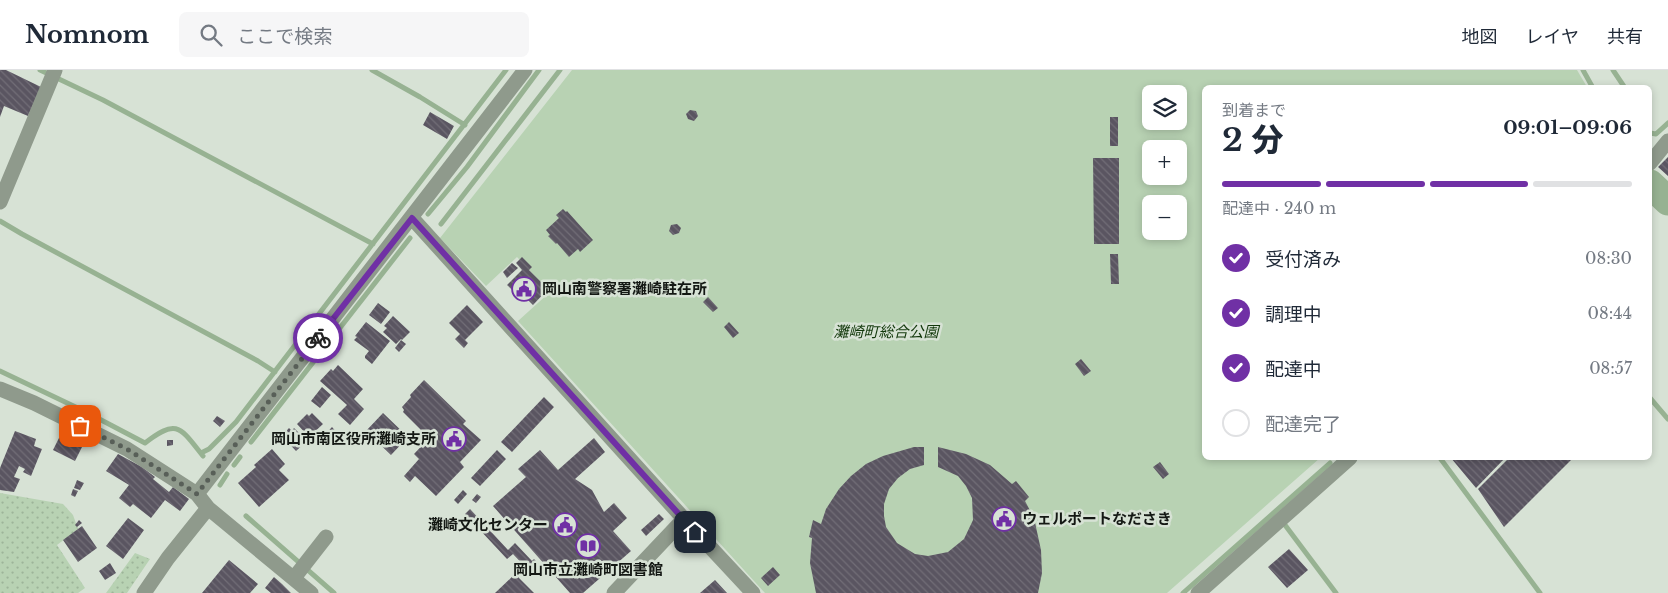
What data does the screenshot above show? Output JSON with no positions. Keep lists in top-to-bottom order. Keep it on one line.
{"parks":["灘崎町総合公園"],"places":{"public building":["岡山南警察署灘崎駐在所","岡山市南区役所灘崎支所","ウェルポートなださき","灘崎文化センター"],"library":["岡山市立灘崎町図書館"]},"page":{"header":"Nomnom","search":"ここで検索","nav":["地図","レイヤ","共有"],"map_buttons":["+","−"],"heading":["2 分","到着まで","09:01–09:06"],"bar":"配達中 · 240 m","list":[["受付済み","08:30"],["調理中","08:44"],["配達中","08:57"],"配達完了"]}}
